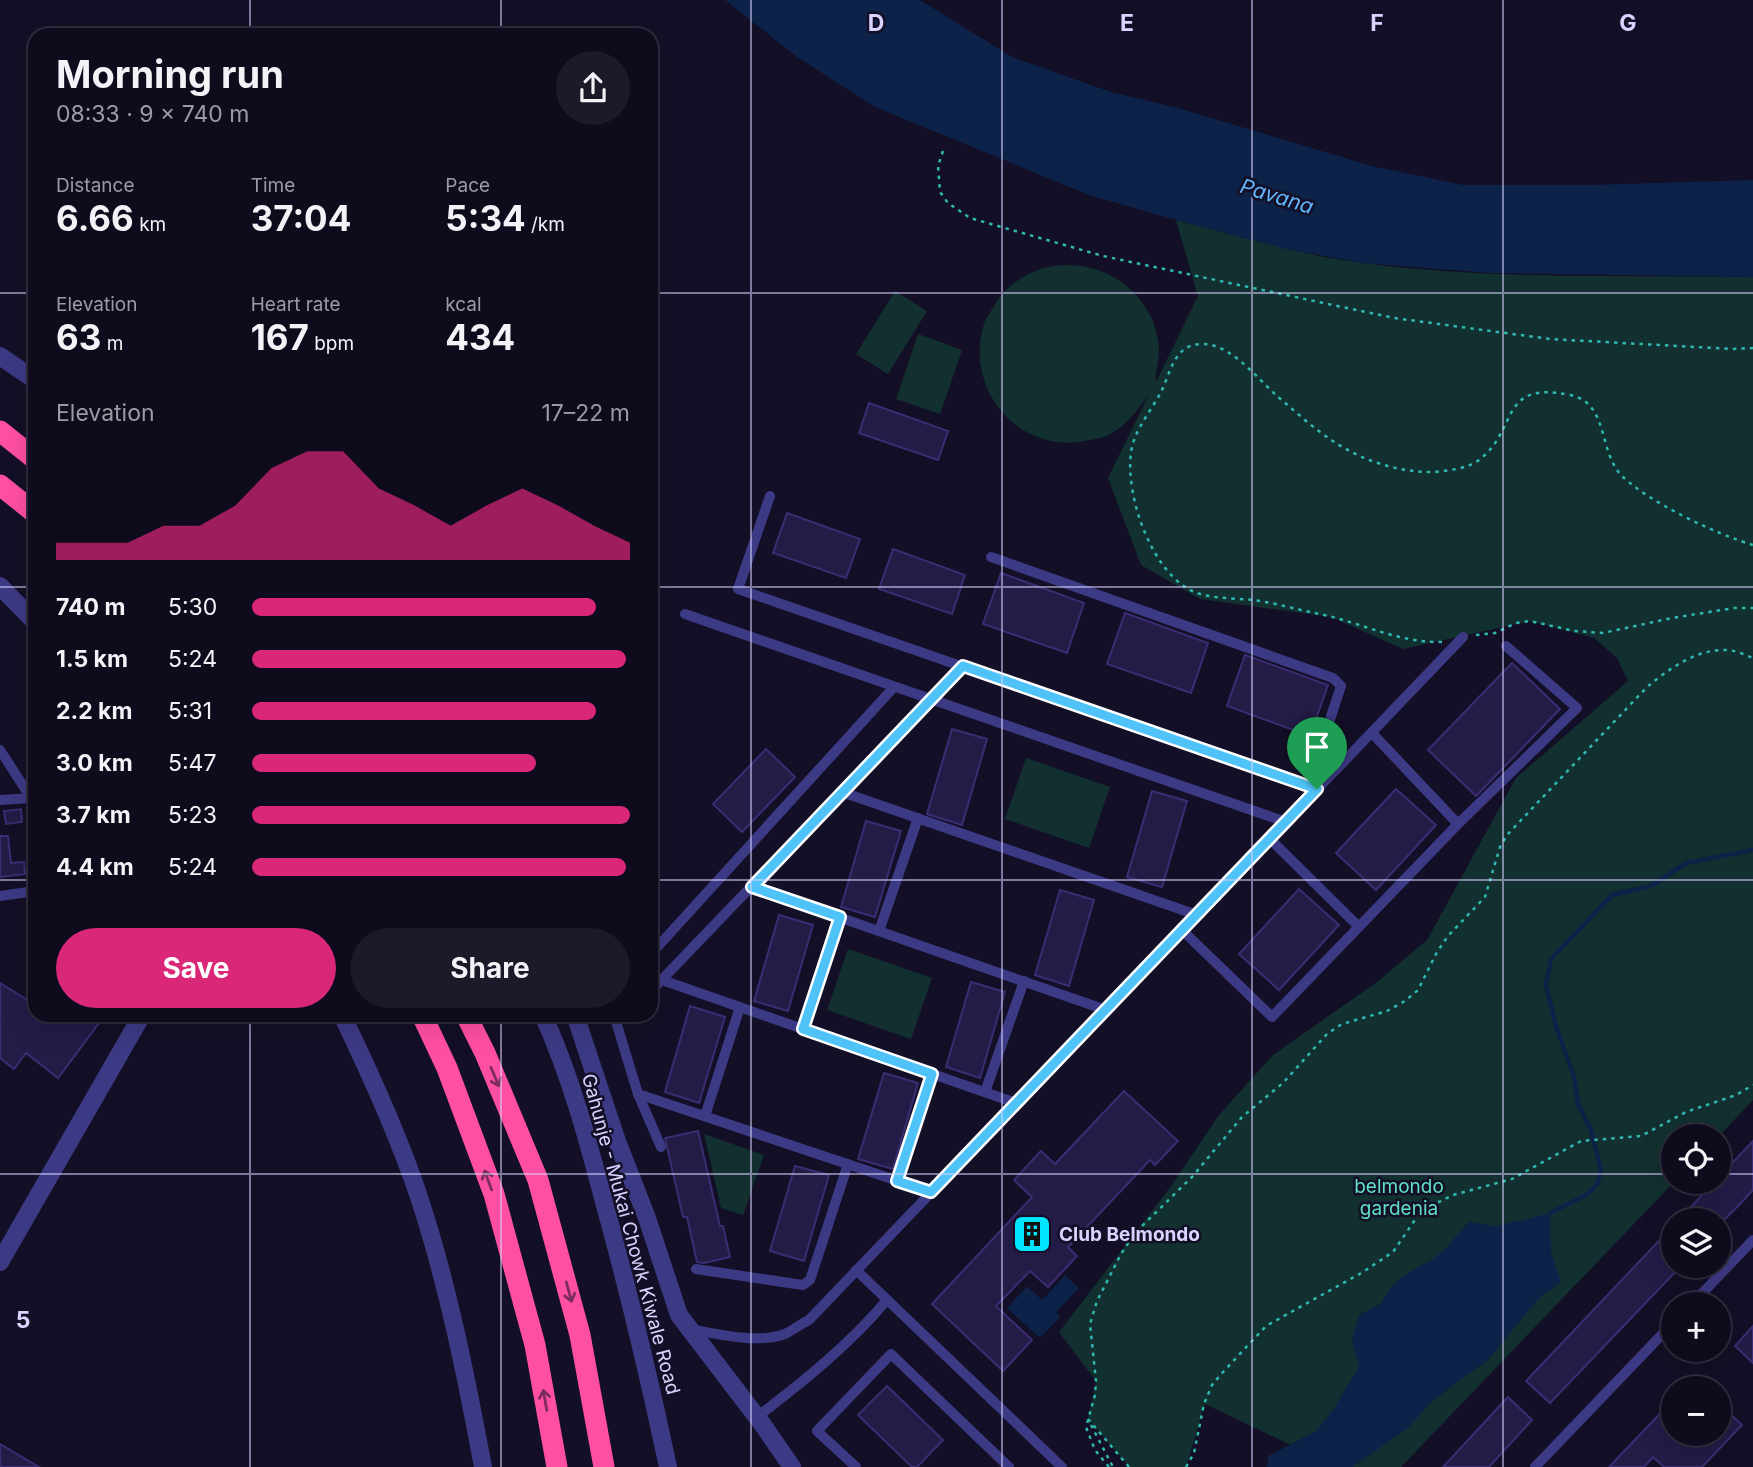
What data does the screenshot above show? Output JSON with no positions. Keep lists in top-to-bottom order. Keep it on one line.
{"streets":{"street":["Gahunje - Mukai Chowk Kiwale Road"]},"water":["Pavana"],"parks":["belmondo gardenia"],"places":{"building":["Club Belmondo"]},"page":{"heading":["Morning run","08:33 · 9 × 740 m"],"stats":[["Distance","6.66 km"],["Time","37:04"],["Pace","5:34 /km"],["Elevation","63 m"],["Heart rate","167 bpm"],["kcal","434"]],"chart":["Elevation","17–22 m"],"list":[{"name":"740 m","note":"5:30"},{"name":"1.5 km","note":"5:24"},{"name":"2.2 km","note":"5:31"},{"name":"3.0 km","note":"5:47"},{"name":"3.7 km","note":"5:23"},{"name":"4.4 km","note":"5:24"}],"buttons":["Save","Share"],"map_buttons":["+","−"]},"grid":{"columns":["D","E","F","G"],"rows":["5"]}}
